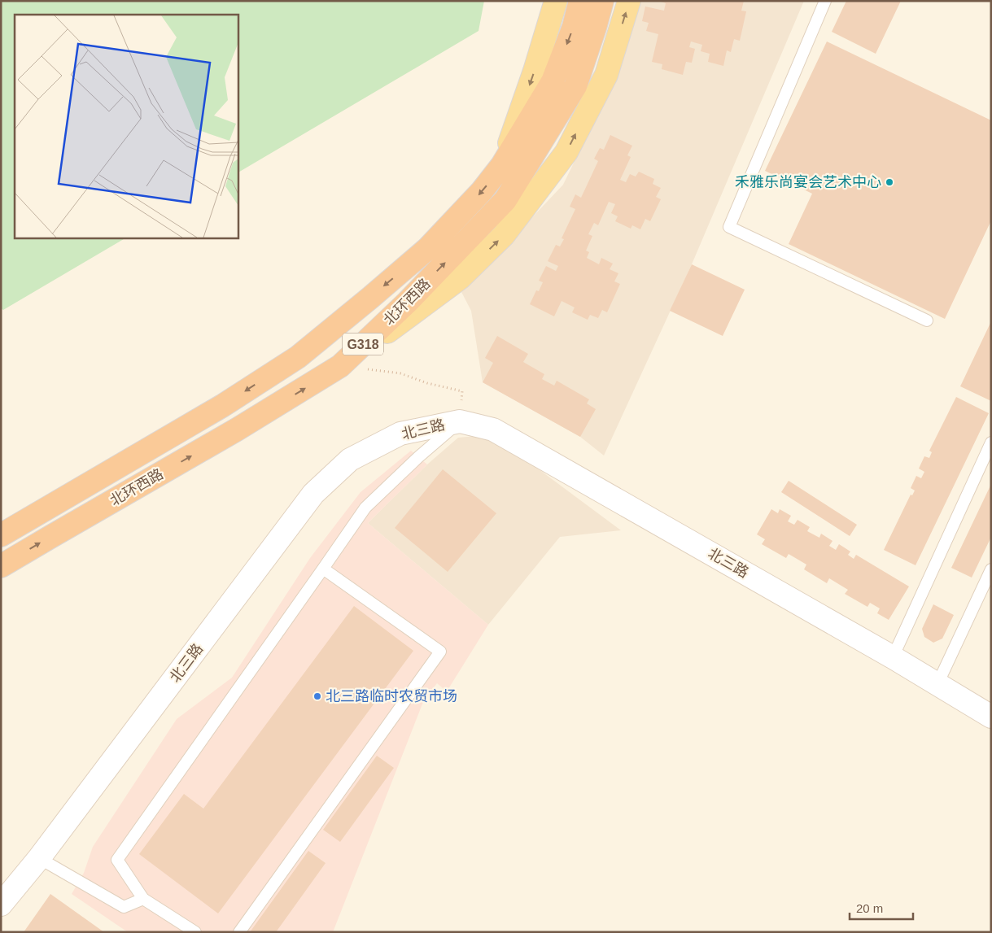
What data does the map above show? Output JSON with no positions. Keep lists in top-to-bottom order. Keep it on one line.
{"streets":{"highway":["北环西路","G318"],"street":["北三路"]},"places":["禾雅乐尚宴会艺术中心","北三路临时农贸市场"],"scale_bar":"20 m"}
